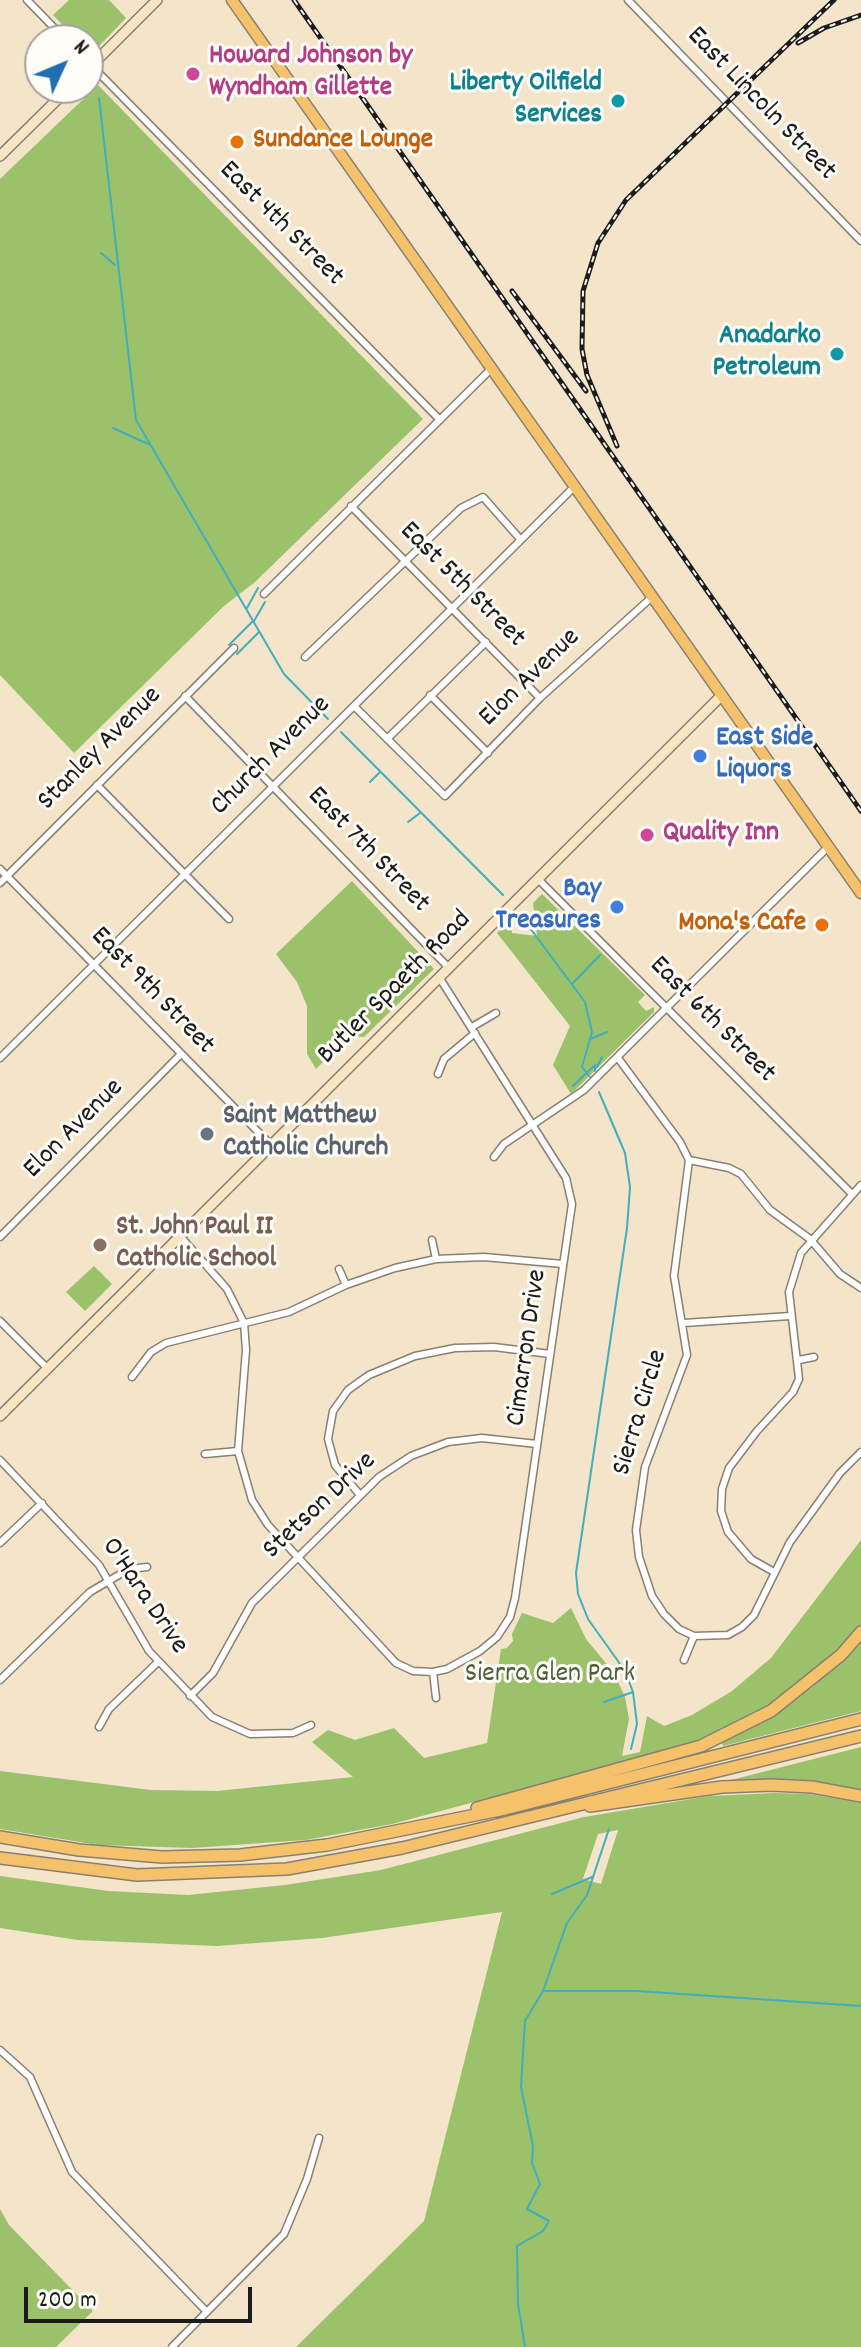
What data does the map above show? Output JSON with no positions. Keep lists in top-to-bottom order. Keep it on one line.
{"streets":{"main road":["Butler Spaeth Road"],"street":["East Lincoln Street","East 4th Street","East 5th Street","Elon Avenue","Stanley Avenue","Church Avenue","East 7th Street","East 9th Street","East 6th Street","Cimarron Drive","Sierra Circle","Stetson Drive","O'Hara Drive"]},"crossings":[["East 5th Street","Elon Avenue"],["East 5th Street","Church Avenue"],["Elon Avenue","East 9th Street"],["Stanley Avenue","East 7th Street"],["Stanley Avenue","East 9th Street"],["Church Avenue","East 7th Street"],["Church Avenue","East 9th Street"],["East 7th Street","Butler Spaeth Road"],["Butler Spaeth Road","East 9th Street"],["Butler Spaeth Road","East 6th Street"],["Butler Spaeth Road","Cimarron Drive"],["Cimarron Drive","Stetson Drive"],["Stetson Drive","O'Hara Drive"]],"parks":["Sierra Glen Park"],"places":["Howard Johnson by Wyndham Gillette","Liberty Oilfield Services","Sundance Lounge","Anadarko Petroleum","East Side Liquors","Quality Inn","Bay Treasures","Mona's Cafe","Saint Matthew Catholic Church","St. John Paul II Catholic School"],"scale_bar":"200 m","north":"top right"}
